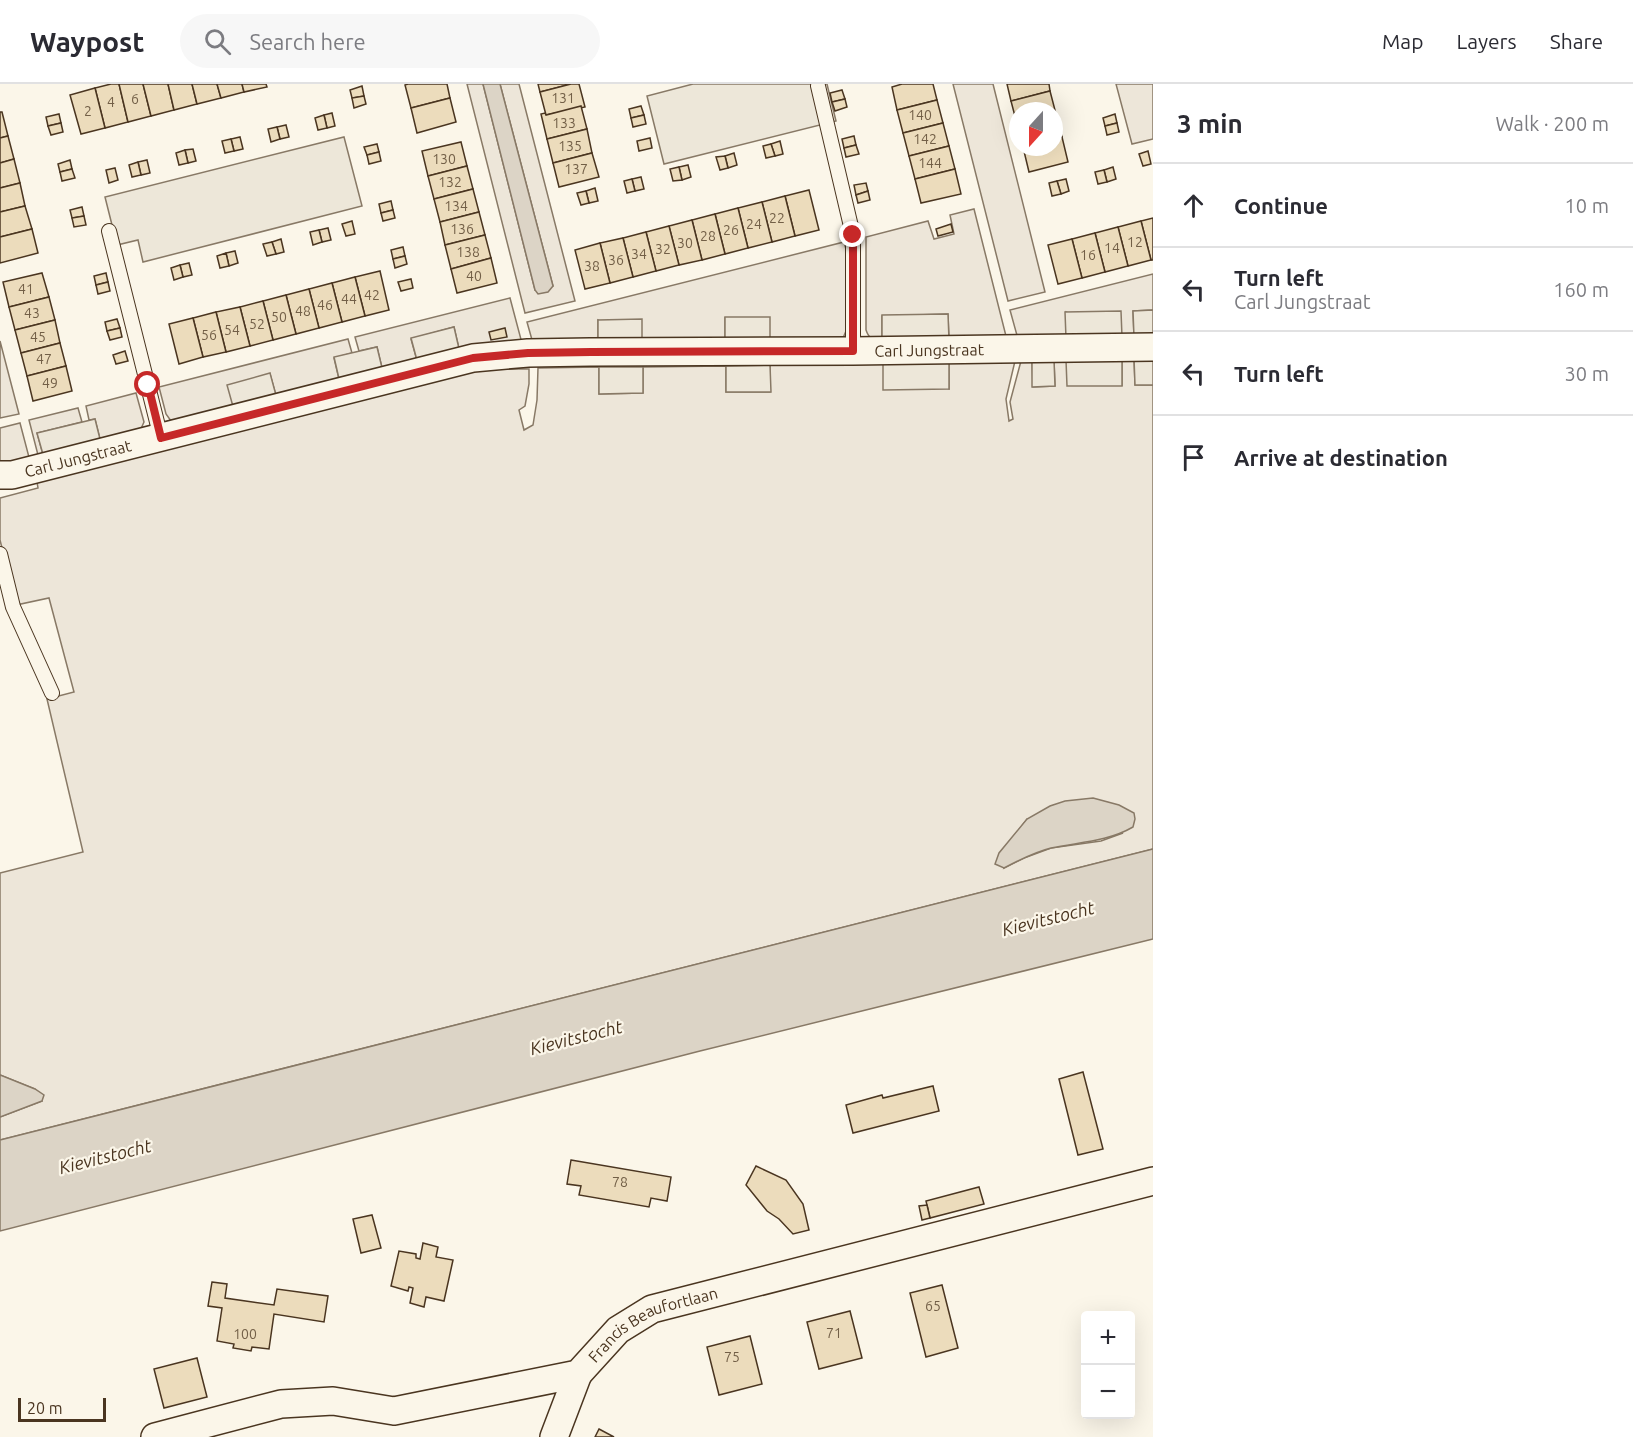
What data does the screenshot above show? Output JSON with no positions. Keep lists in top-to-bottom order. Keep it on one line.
{"streets":{"street":["Carl Jungstraat","Francis Beaufortlaan"]},"water":["Kievitstocht"],"house_numbers":["131","6","4","2","140","133","142","135","130","144","137","132","134","22","24","136","26","28","12","30","14","32","138","34","16","36","38","40","41","42","44","46","48","43","50","52","54","56","45","47","49","78","65","71","100","75"],"scale_bar":"20 m","north":"bottom","page":{"header":"Waypost","search":"Search here","nav":["Map","Layers","Share"],"heading":["3 min","Walk · 200 m"],"list":[["Continue","10 m"],["Turn left","Carl Jungstraat","160 m"],["Turn left","30 m"],"Arrive at destination"],"map_buttons":["+","−"],"scale":"20 m"}}
